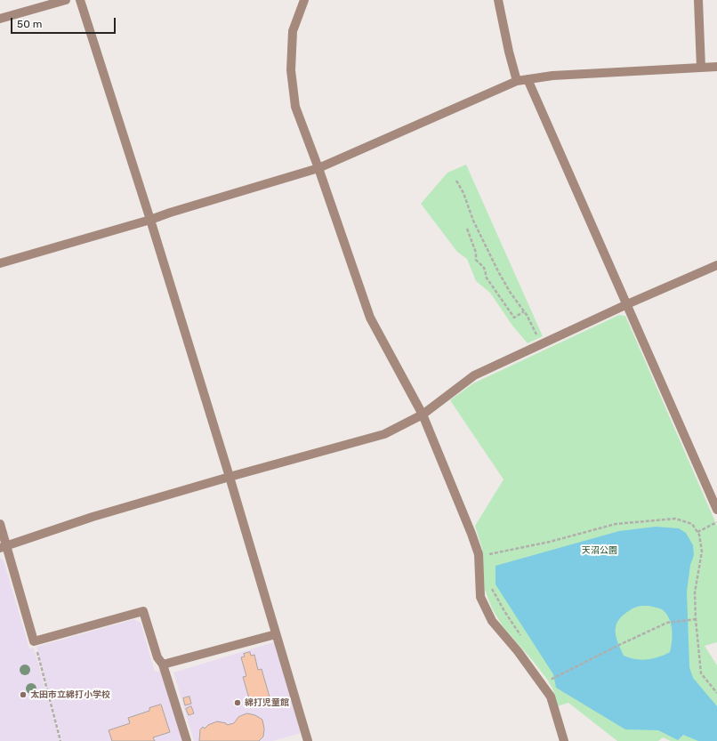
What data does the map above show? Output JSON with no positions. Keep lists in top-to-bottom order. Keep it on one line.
{"parks":["天沼公園"],"places":["太田市立綿打小学校","綿打児童館"],"scale_bar":"50 m"}
